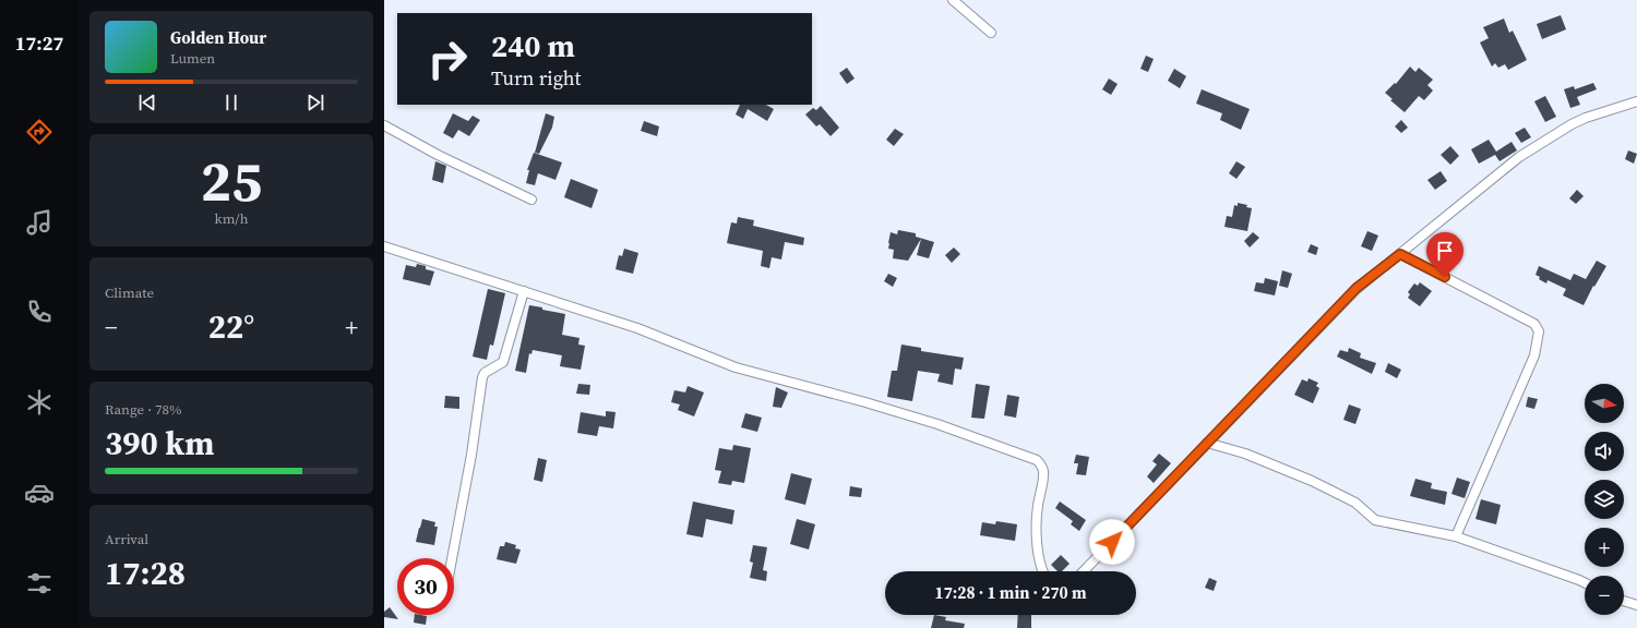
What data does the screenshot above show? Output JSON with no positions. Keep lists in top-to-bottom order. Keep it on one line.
{"north":"right","page":{"tabs":"17:27","turn":["240 m","Turn right"],"song":["Golden Hour","Lumen"],"tile":[["25","km/h"],"Climate",["Range · 78%","390 km"],["Arrival","17:28"]],"heat":["−","22°","+"],"map_buttons":["+","−"],"limit":"30","trip":"17:28 · 1 min · 270 m"}}
